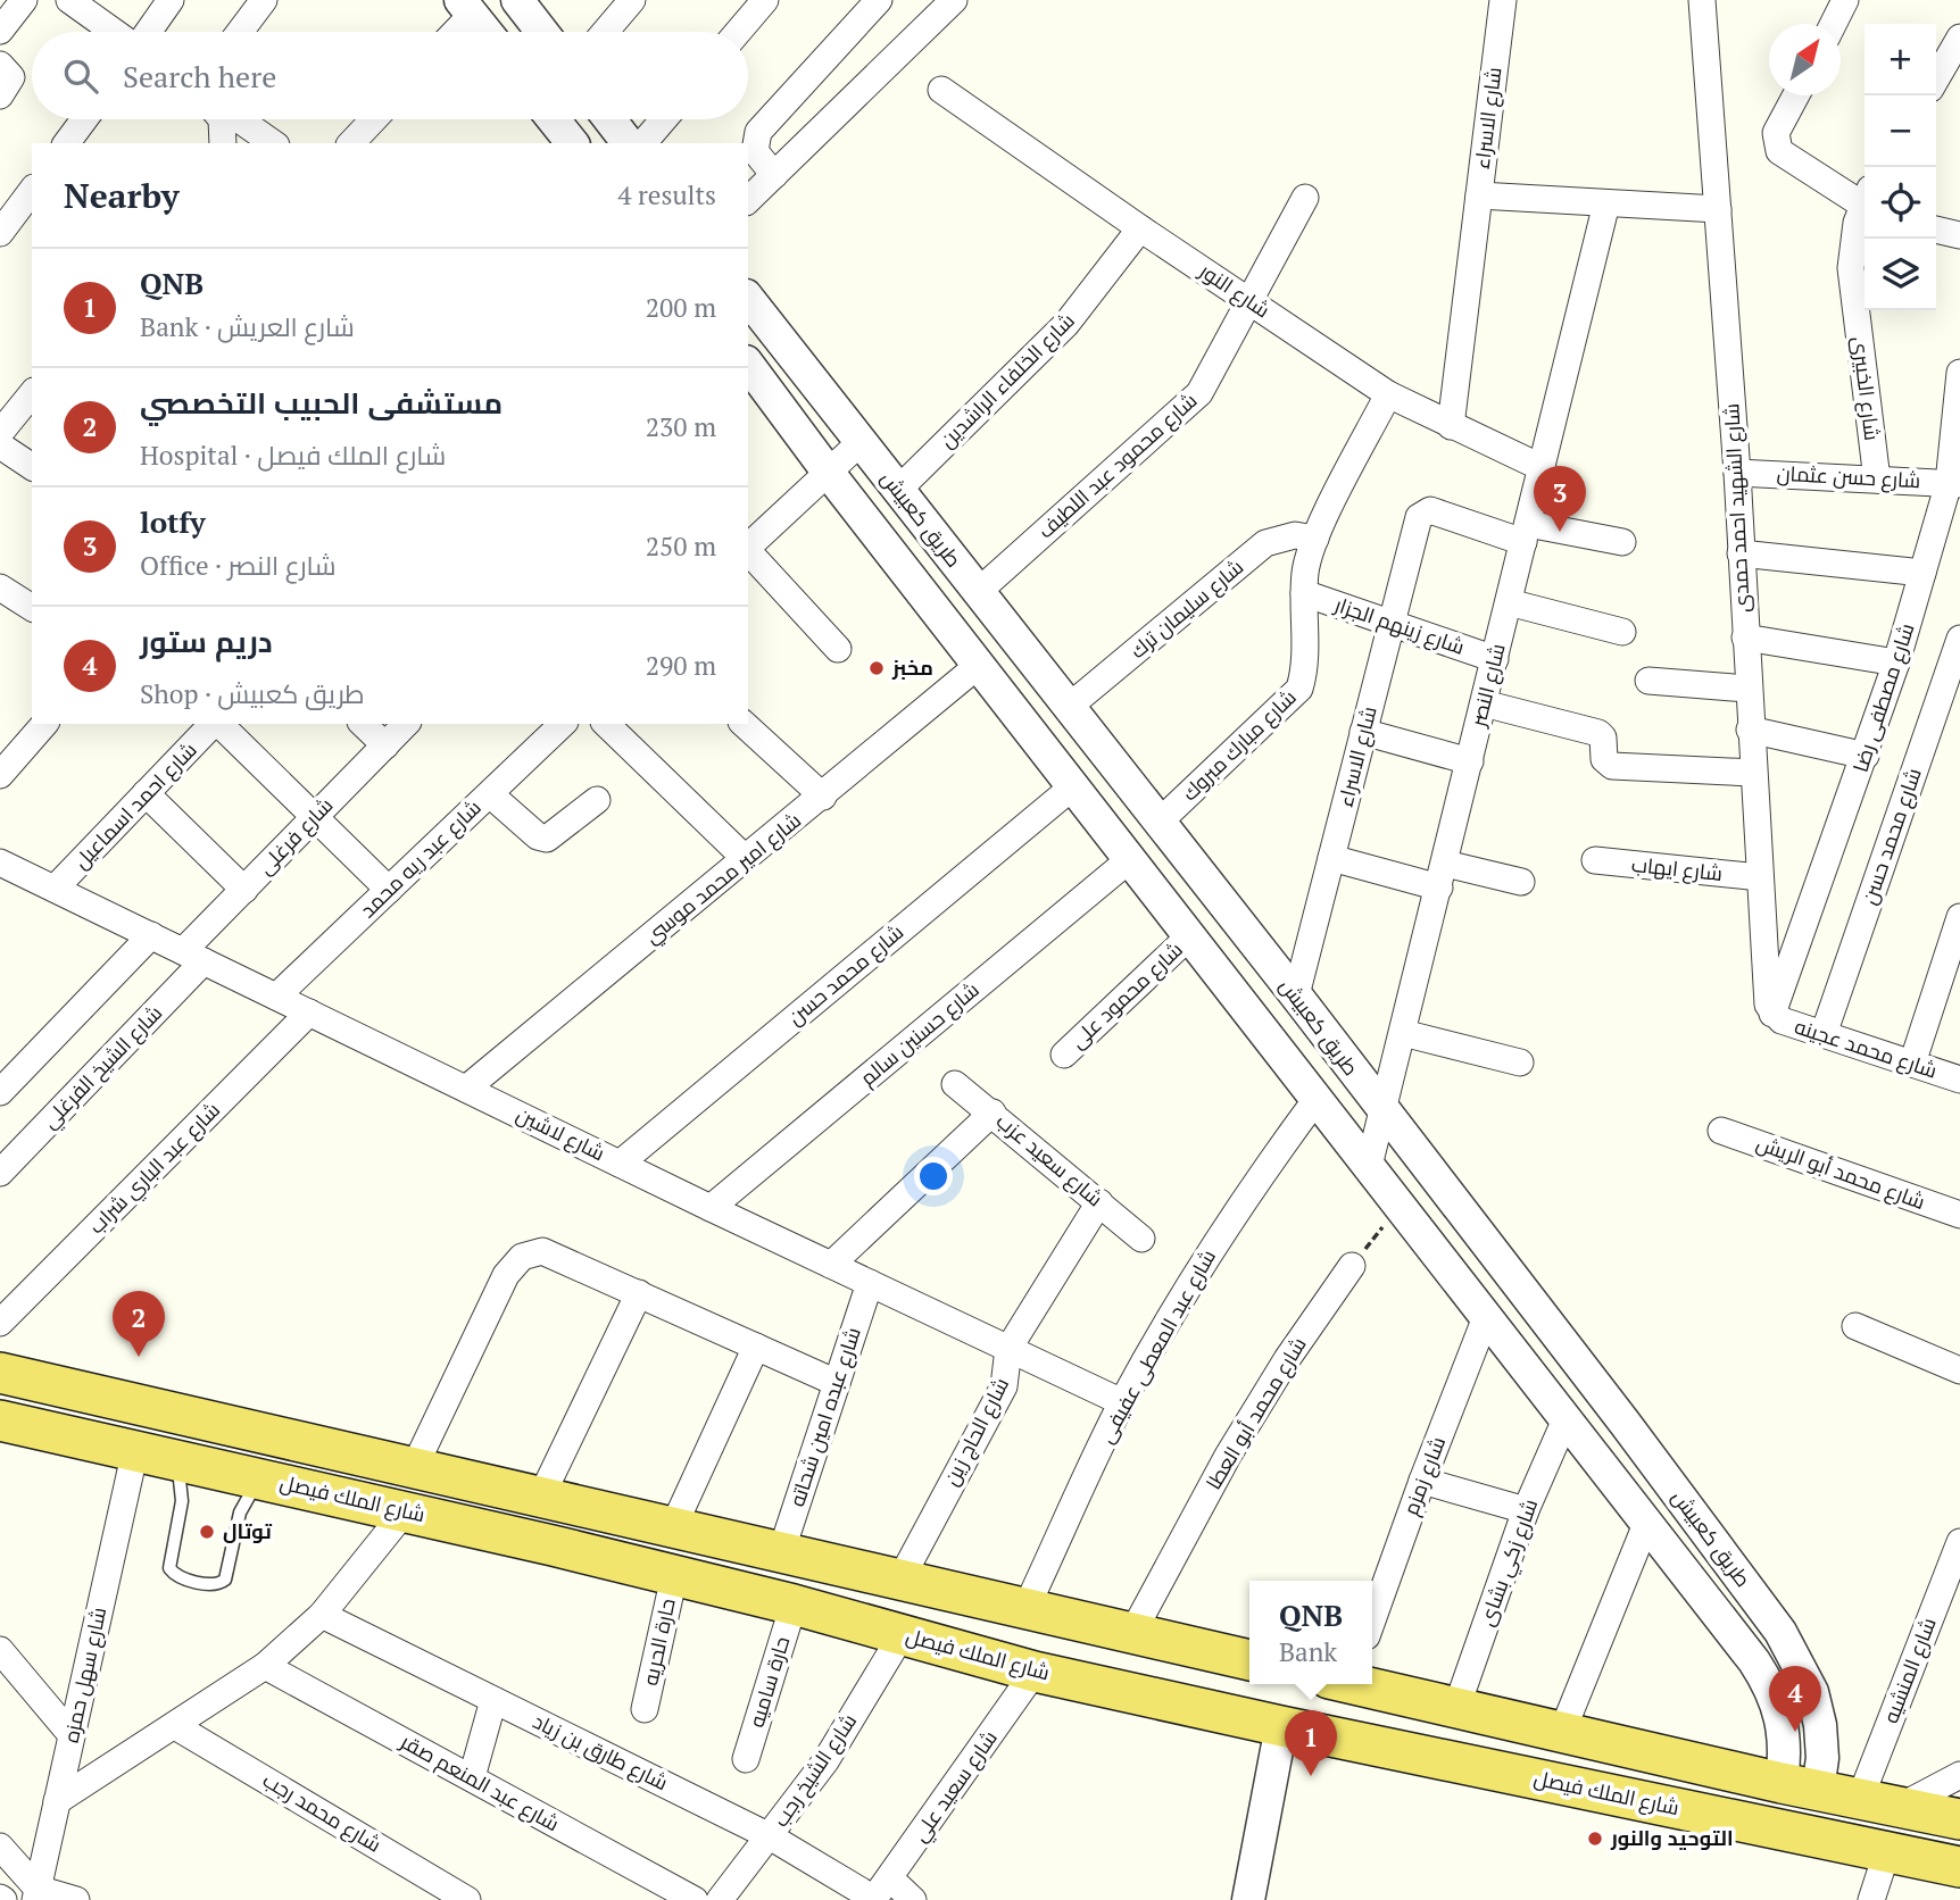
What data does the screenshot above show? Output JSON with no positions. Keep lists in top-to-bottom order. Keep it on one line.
{"streets":{"main road":["شارع الملك فيصل"],"street":["شارع الاسراء","شارع النور","شارع الخلفاء الراشدين","شارع الخبيرى","شارع محمود عبد اللطيف","شارع حسن عثمان","شارع الشهيد احمد حمدى","طريق كعبيش","شارع سليمان ترك","شارع زينهم الجزار","شارع النصر","شارع مصطفى رضا","شارع مبارك مبروك","شارع احمد اسماعيل","شارع فرغلى","شارع محمد حسن","شارع عبد ريه محمد","شارع ايهاب","شارع امير محمد موسي","شارع محمود على","شارع حسنين سالم","شارع محمد عجينه","شارع الشيخ الفرغلي","شارع لاشين","شارع سعيد عزب","شارع عبد الباري شراب","شارع محمد أبو الريش","شارع عبد المعطى عفيفى","شارع محمد أبو العطا","شارع عبده امين شحاته","شارع الحاج زين","شارع زمزم","شارع زكي بشاى","حارة الحريه","شارع المنشيه","شارع سهل حمزه","حارة ساميه","شارع طارق بن زياد","شارع الشيخ رجب","شارع عبد المنعم صقر","شارع سعيد علي","شارع محمد رجب"]},"crossings":[["شارع الاسراء","شارع النور"],["شارع الاسراء","طريق كعبيش"],["شارع الاسراء","شارع زينهم الجزار"],["شارع الاسراء","شارع النصر"],["شارع النور","شارع الخلفاء الراشدين"],["شارع النور","شارع محمود عبد اللطيف"],["شارع النور","شارع النصر"],["شارع النور","شارع مبارك مبروك"],["شارع الخلفاء الراشدين","طريق كعبيش"],["شارع الخبيرى","شارع حسن عثمان"],["شارع محمود عبد اللطيف","طريق كعبيش"],["شارع حسن عثمان","شارع الشهيد احمد حمدى"],["شارع حسن عثمان","شارع مصطفى رضا"],["شارع الشهيد احمد حمدى","شارع مصطفى رضا"],["شارع الشهيد احمد حمدى","شارع ايهاب"],["شارع الشهيد احمد حمدى","شارع محمد عجينه"],["طريق كعبيش","شارع سليمان ترك"],["طريق كعبيش","شارع النصر"],["طريق كعبيش","شارع مبارك مبروك"],["طريق كعبيش","شارع محمد حسن"],["طريق كعبيش","شارع امير محمد موسي"],["طريق كعبيش","شارع محمود على"],["طريق كعبيش","شارع حسنين سالم"],["طريق كعبيش","شارع عبد المعطى عفيفى"],["طريق كعبيش","شارع زمزم"],["طريق كعبيش","شارع زكي بشاى"],["شارع سليمان ترك","شارع مبارك مبروك"],["شارع زينهم الجزار","شارع النصر"],["شارع زينهم الجزار","شارع مبارك مبروك"],["شارع مصطفى رضا","شارع محمد عجينه"],["شارع احمد اسماعيل","شارع لاشين"],["شارع فرغلى","شارع الشيخ الفرغلي"],["شارع فرغلى","شارع لاشين"],["شارع محمد حسن","شارع محمد عجينه"],["شارع محمد حسن","شارع لاشين"],["شارع عبد ريه محمد","شارع لاشين"],["شارع امير محمد موسي","شارع لاشين"],["شارع حسنين سالم","شارع لاشين"],["شارع الشيخ الفرغلي","شارع لاشين"],["شارع لاشين","شارع عبد الباري شراب"],["شارع لاشين","شارع عبد المعطى عفيفى"],["شارع لاشين","شارع عبده امين شحاته"],["شارع لاشين","شارع الحاج زين"],["شارع سعيد عزب","شارع الحاج زين"],["شارع الملك فيصل","حارة الحريه"],["شارع الملك فيصل","شارع سهل حمزه"],["شارع الملك فيصل","حارة ساميه"],["شارع الملك فيصل","شارع الشيخ رجب"],["شارع الملك فيصل","شارع سعيد علي"],["شارع طارق بن زياد","شارع الشيخ رجب"],["شارع طارق بن زياد","شارع سعيد علي"]],"places":["مخبز","توتال","التوحيد والنور"],"north":"top right","page":{"map_buttons":["+","−"],"search":"Search here","heading":["Nearby","4 results"],"list":[{"mark":"1","name":"QNB","note":"Bank · شارع العريش","value":"200 m"},{"mark":"2","name":"مستشفى الحبيب التخصصي","note":"Hospital · شارع الملك فيصل","value":"230 m"},{"mark":"3","name":"lotfy","note":"Office · شارع النصر","value":"250 m"},{"mark":"4","name":"دريم ستور","note":"Shop · طريق كعبيش","value":"290 m"}],"pins":["3","2","4","1"],"popup":["QNB","Bank"]}}
